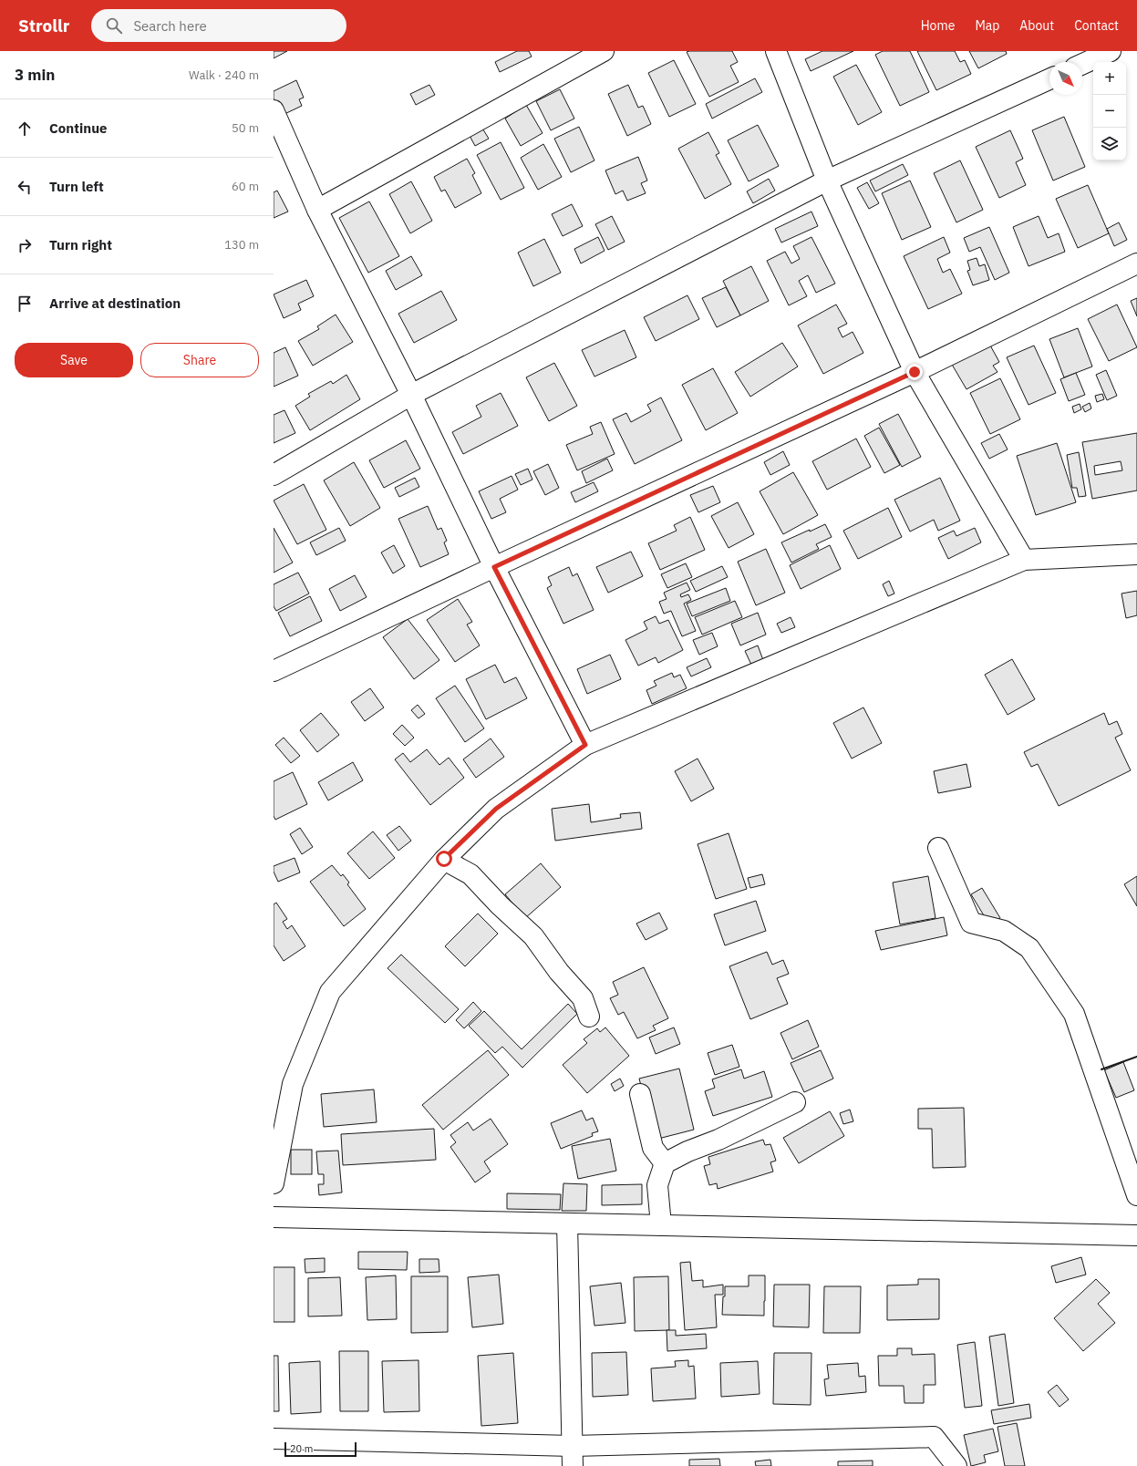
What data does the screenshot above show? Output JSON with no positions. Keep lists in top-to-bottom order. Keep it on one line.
{"scale_bar":"20 m","north":"bottom right","page":{"header":"Strollr","search":"Search here","nav":["Home","Map","About","Contact"],"heading":["3 min","Walk · 240 m"],"map_buttons":["+","−"],"list":[["Continue","50 m"],["Turn left","60 m"],["Turn right","130 m"],"Arrive at destination"],"buttons":["Save","Share"],"scale":"20 m"}}
